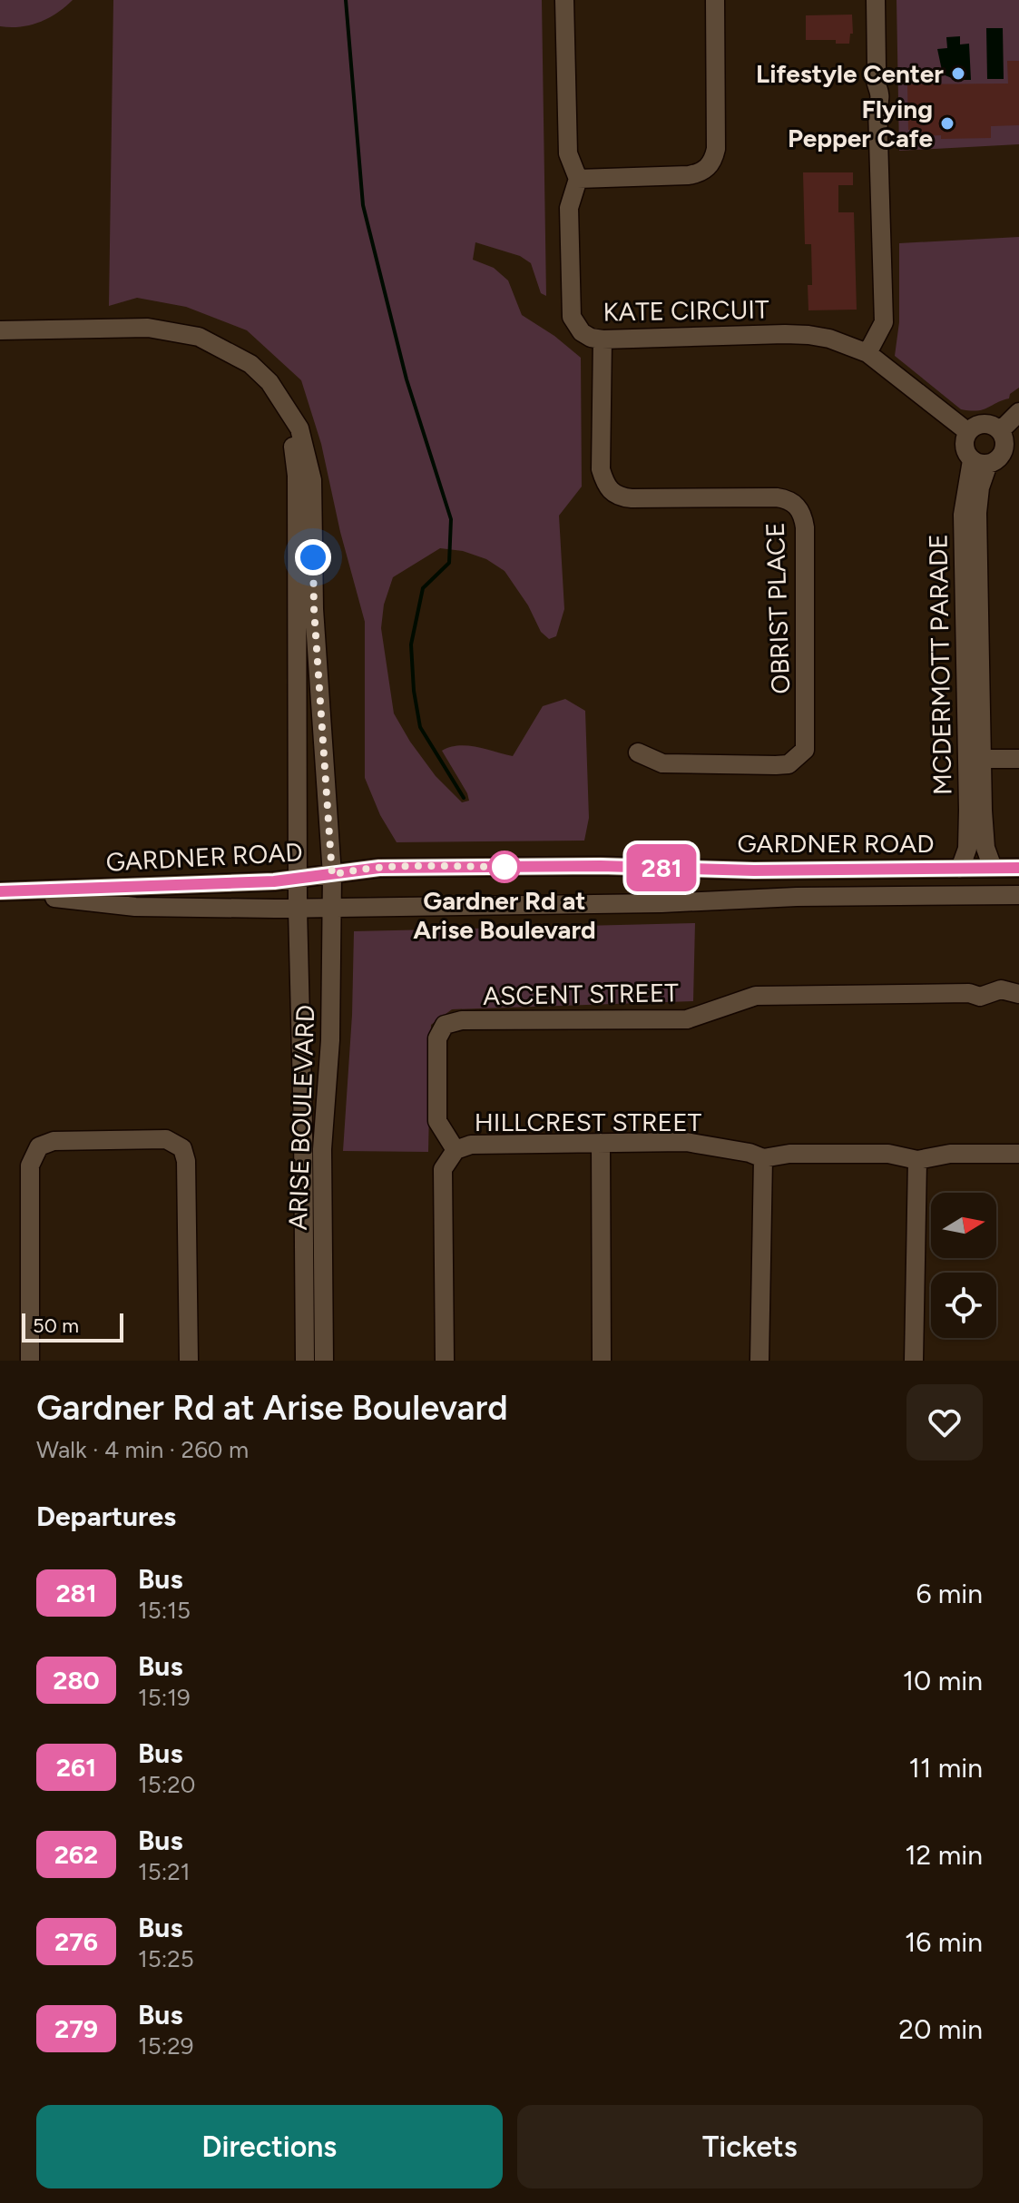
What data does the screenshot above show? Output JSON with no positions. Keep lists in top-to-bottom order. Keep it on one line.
{"streets":{"street":["KATE CIRCUIT","OBRIST PLACE","MCDERMOTT PARADE","GARDNER ROAD","ASCENT STREET","ARISE BOULEVARD","HILLCREST STREET"]},"crossings":[["KATE CIRCUIT","OBRIST PLACE"],["KATE CIRCUIT","MCDERMOTT PARADE"],["MCDERMOTT PARADE","GARDNER ROAD"],["GARDNER ROAD","ARISE BOULEVARD"],["ASCENT STREET","HILLCREST STREET"]],"places":["Lifestyle Center","Flying Pepper Cafe","Gardner Rd at Arise Boulevard"],"lines":["bus line 281"],"scale_bar":"50 m","north":"right","page":{"on_map":"281","scale":"50 m","heading":[["Gardner Rd at Arise Boulevard","Walk · 4 min · 260 m"],"Departures"],"list":[{"mark":"281","name":"Bus","note":"15:15","value":"6 min"},{"mark":"280","name":"Bus","note":"15:19","value":"10 min"},{"mark":"261","name":"Bus","note":"15:20","value":"11 min"},{"mark":"262","name":"Bus","note":"15:21","value":"12 min"},{"mark":"276","name":"Bus","note":"15:25","value":"16 min"},{"mark":"279","name":"Bus","note":"15:29","value":"20 min"}],"buttons":["Directions","Tickets"]}}
